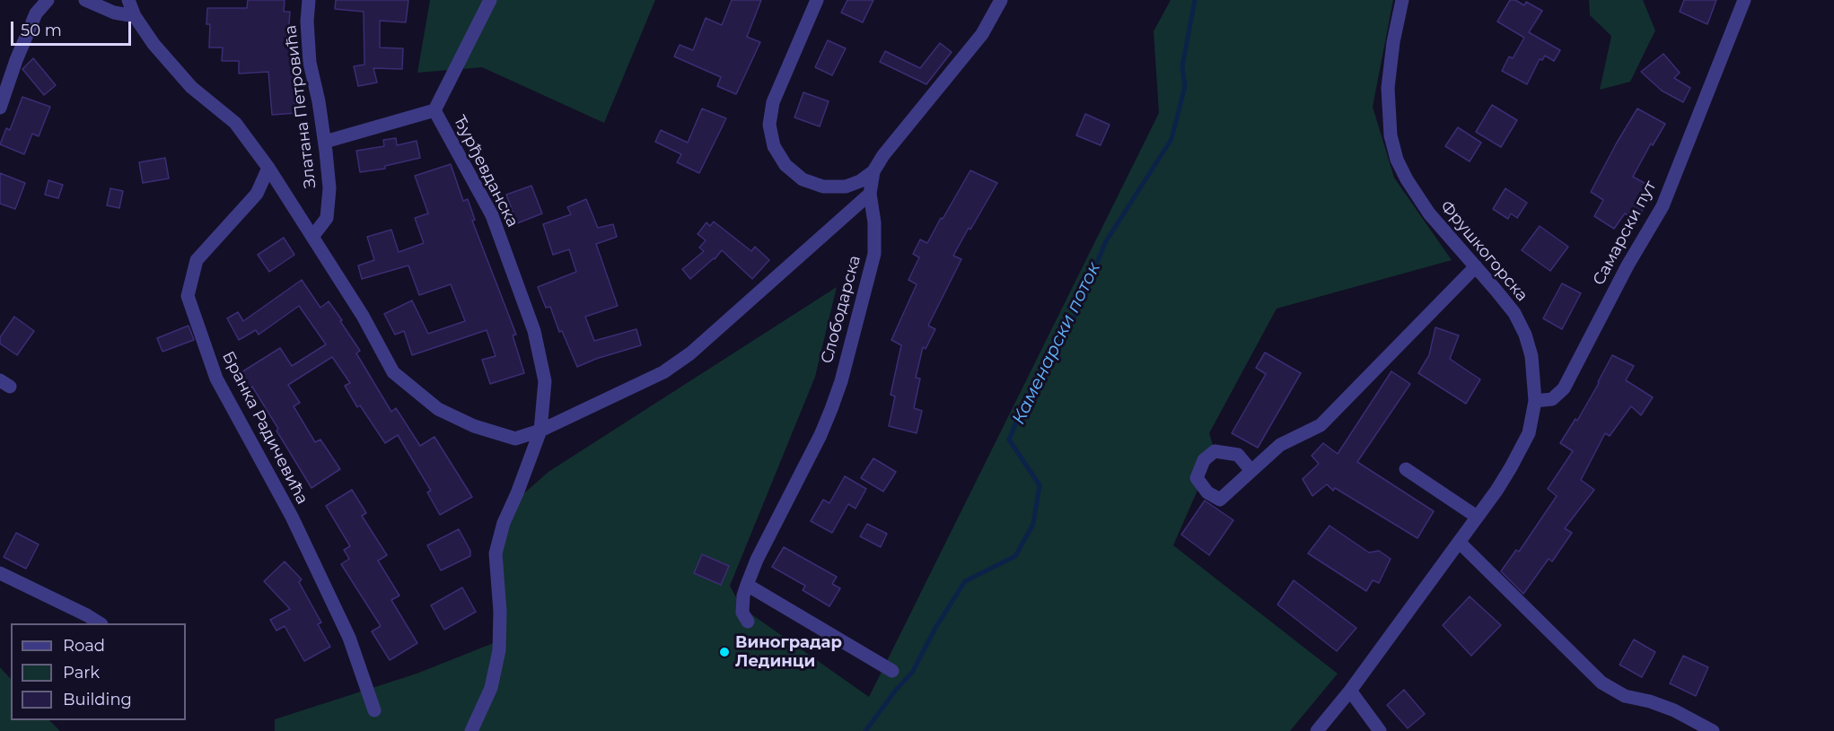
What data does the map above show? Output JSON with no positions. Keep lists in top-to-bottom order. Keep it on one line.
{"streets":{"street":["Златана Петровића","Ђурђевданска","Самарски пут","Фрушкогорска","Слободарска","Бранка Радичевића"]},"crossings":[["Златана Петровића","Ђурђевданска"],["Златана Петровића","Слободарска"],["Златана Петровића","Бранка Радичевића"],["Самарски пут","Фрушкогорска"]],"water":["Каменарски поток"],"places":["Виноградар Лединци"],"legend":["Road","Park","Building"],"scale_bar":"50 m"}
